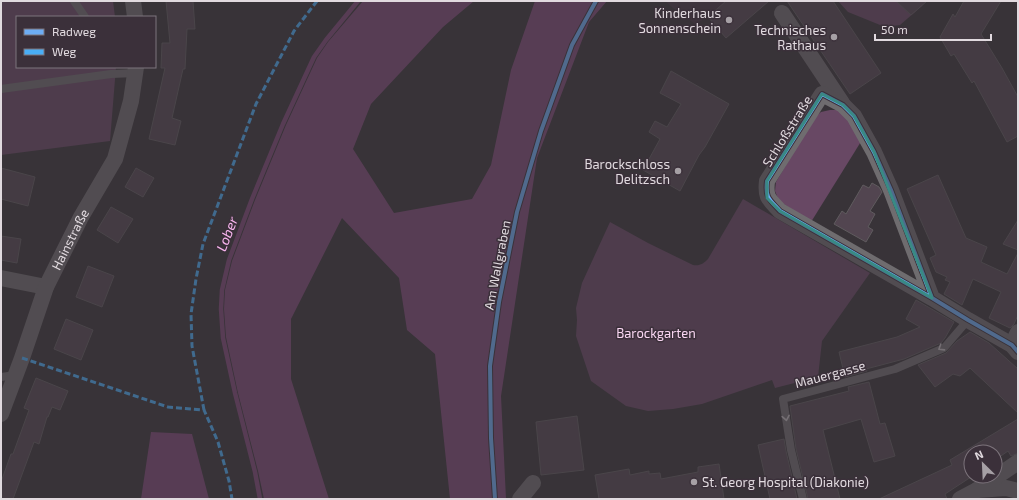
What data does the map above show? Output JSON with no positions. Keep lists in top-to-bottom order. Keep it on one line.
{"streets":{"street":["Schloßstraße","Hainstraße"],"lane":["Mauergasse"],"cycle path":["Am Wallgraben"]},"crossings":[["Schloßstraße","Mauergasse"]],"water":["Lober"],"parks":["Barockgarten"],"places":["Kinderhaus Sonnenschein","Technisches Rathaus","Barockschloss Delitzsch","St. Georg Hospital (Diakonie)"],"legend":["Radweg","Weg"],"scale_bar":"50 m","north":"top left"}
